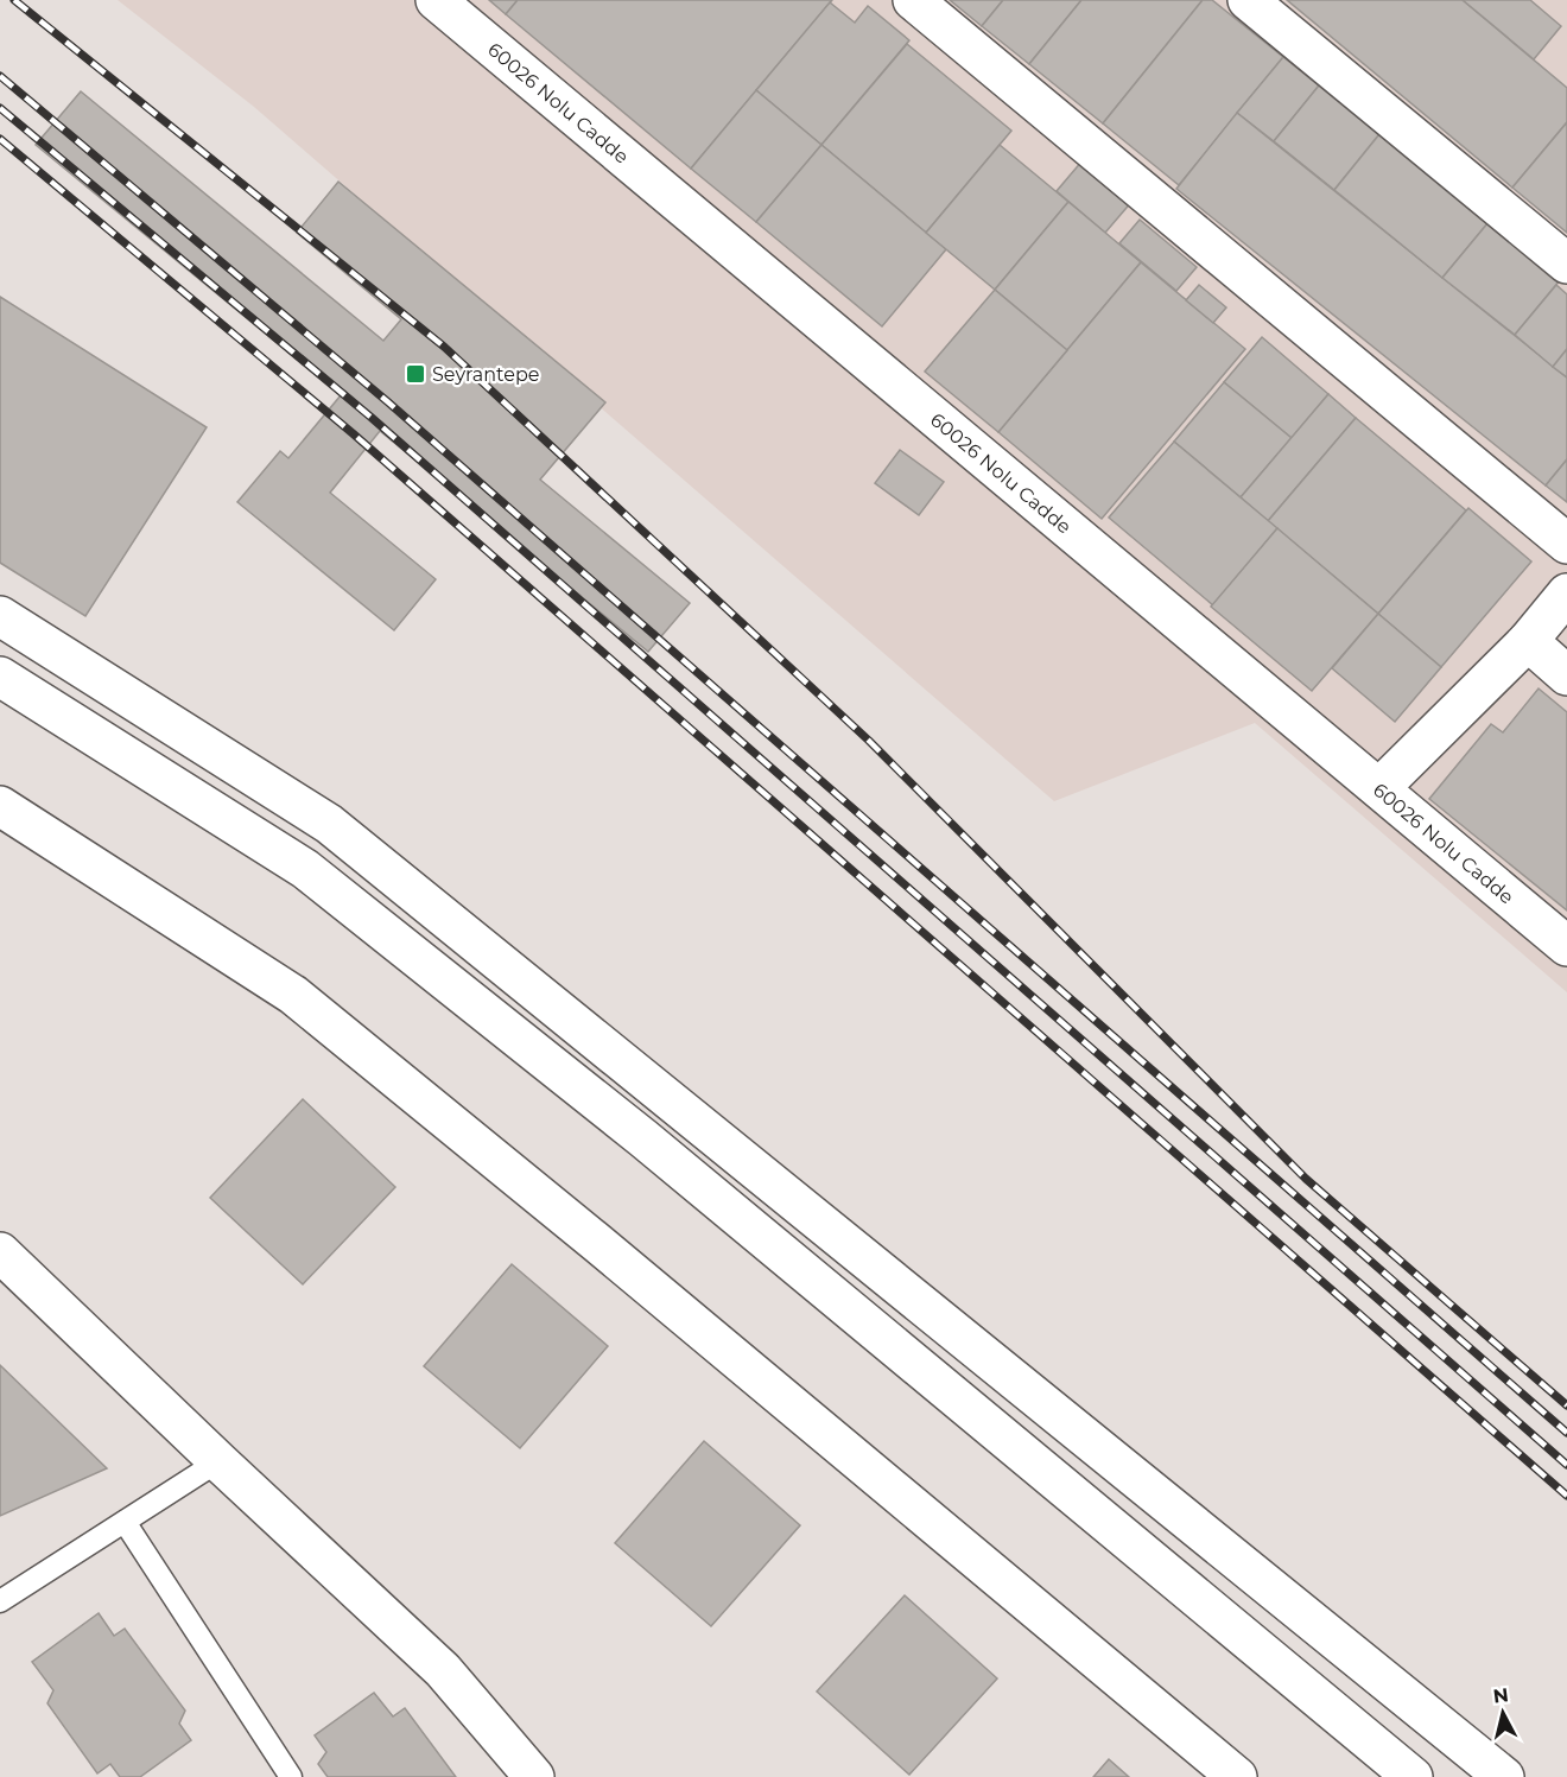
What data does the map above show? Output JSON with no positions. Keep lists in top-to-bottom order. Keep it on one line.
{"streets":{"street":["60026 Nolu Cadde"]},"places":{"transit":["Seyrantepe"]},"north":"top"}
